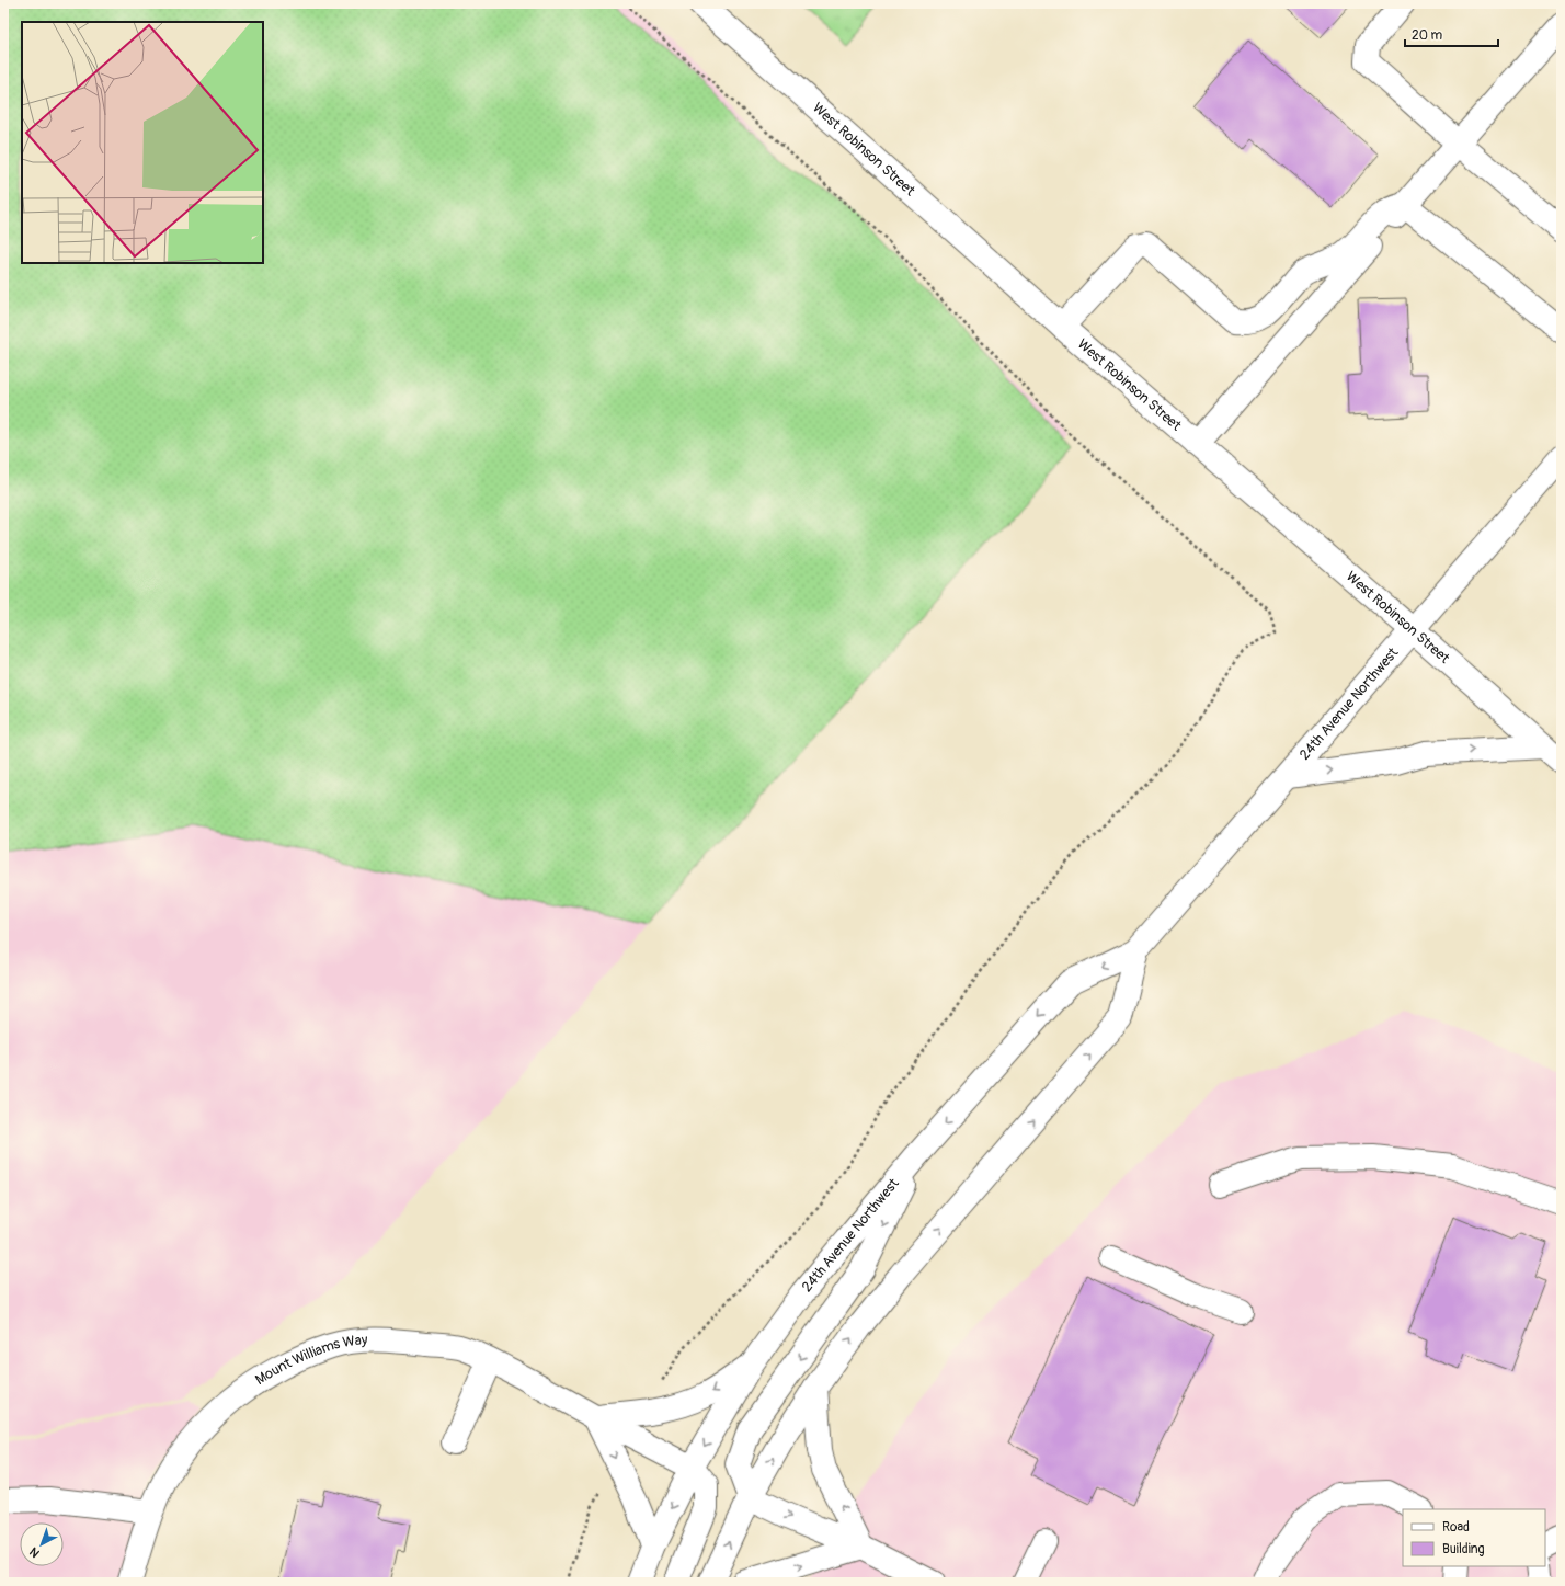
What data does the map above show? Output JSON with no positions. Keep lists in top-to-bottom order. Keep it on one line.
{"streets":{"main road":["West Robinson Street","24th Avenue Northwest","Mount Williams Way"]},"crossings":[["West Robinson Street","24th Avenue Northwest"],["24th Avenue Northwest","Mount Williams Way"]],"legend":["Road","Building"],"scale_bar":"20 m","north":"bottom left"}
